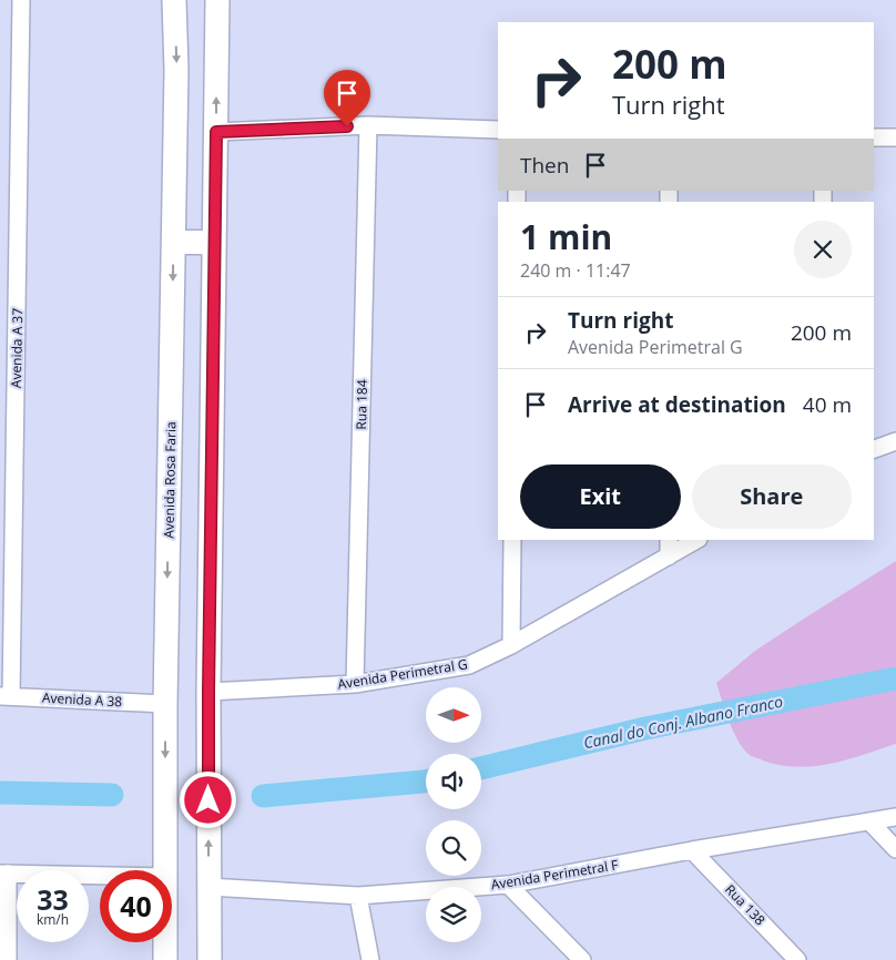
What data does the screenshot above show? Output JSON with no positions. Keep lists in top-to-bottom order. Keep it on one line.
{"streets":{"street":["Avenida A 37","Rua 184","Avenida Rosa Faria","Avenida Perimetral G","Avenida A 38","Avenida Perimetral F","Rua 138"]},"crossings":[["Avenida A 37","Avenida A 38"],["Rua 184","Avenida Perimetral G"],["Avenida Rosa Faria","Avenida A 38"],["Avenida Perimetral F","Rua 138"]],"water":["Canal do Conj. Albano Franco"],"north":"right","page":{"turn":["200 m","Turn right"],"then":"Then","heading":["1 min","240 m · 11:47"],"list":[{"name":"Turn right","note":"Avenida Perimetral G","value":"200 m"},{"name":"Arrive at destination","value":"40 m"}],"buttons":["Exit","Share"],"speed":"33 km/h","limit":"40"}}
